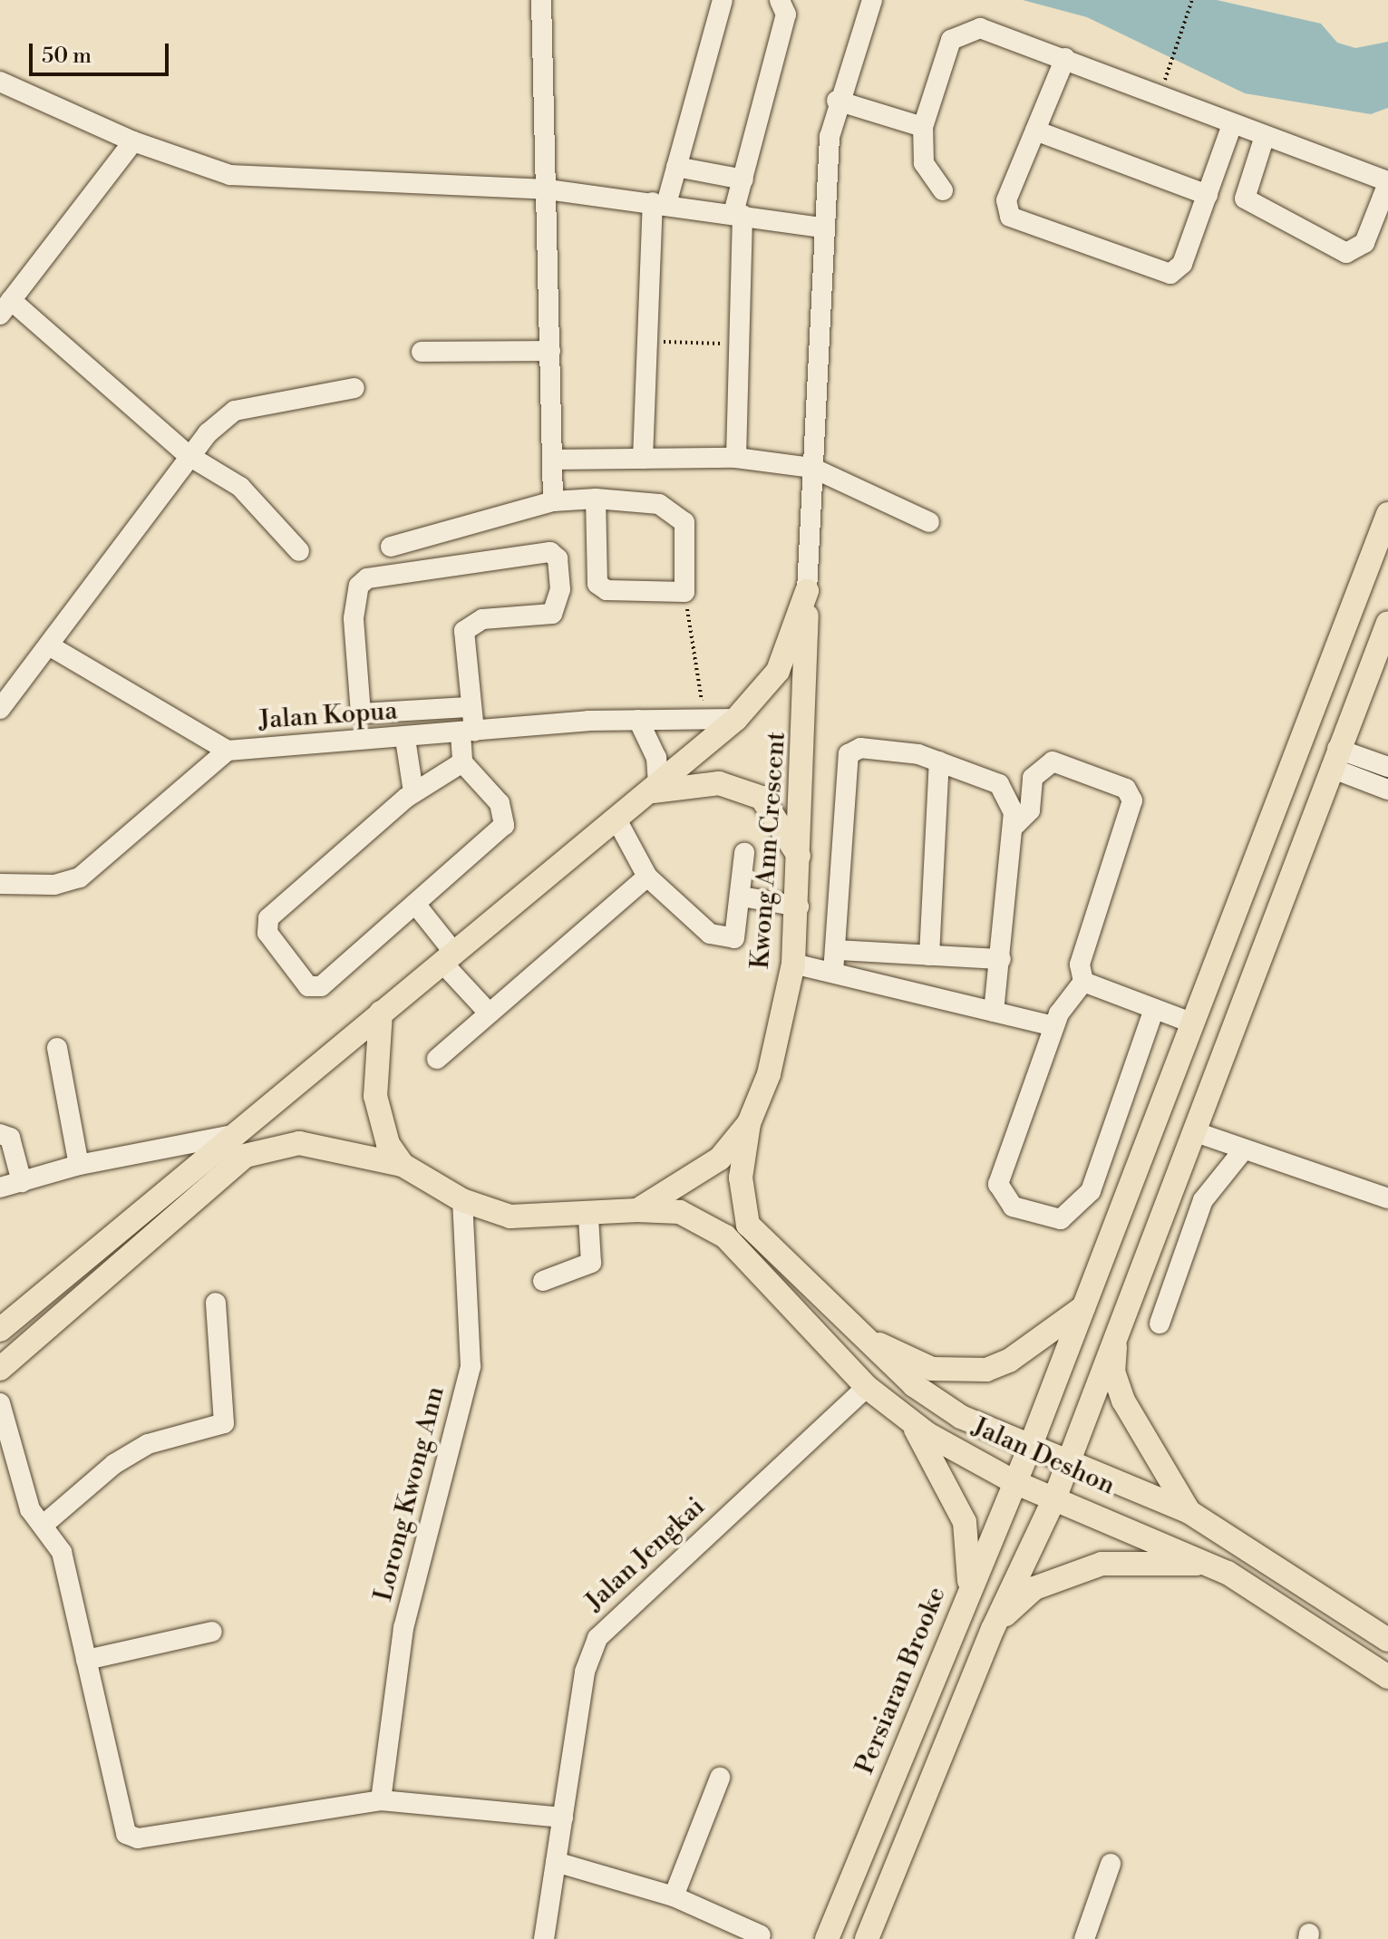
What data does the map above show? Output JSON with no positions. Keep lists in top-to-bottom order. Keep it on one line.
{"streets":{"main road":["Kwong Ann Crescent","Jalan Deshon","Persiaran Brooke"],"street":["Jalan Kopua","Lorong Kwong Ann","Jalan Jengkai"]},"crossings":[["Kwong Ann Crescent","Jalan Deshon"],["Kwong Ann Crescent","Lorong Kwong Ann"],["Jalan Deshon","Jalan Jengkai"],["Jalan Deshon","Persiaran Brooke"]],"scale_bar":"50 m"}
